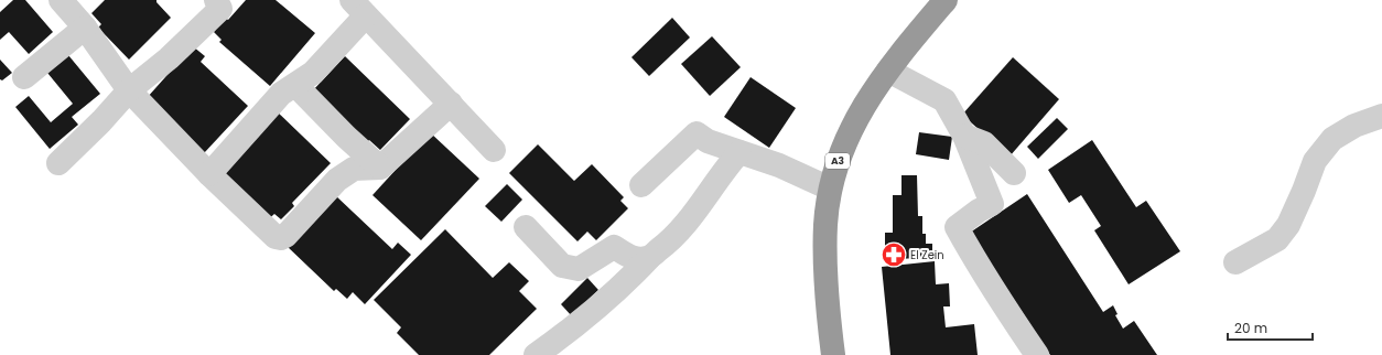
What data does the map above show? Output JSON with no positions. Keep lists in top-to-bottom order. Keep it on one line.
{"streets":{"highway":["A3"]},"places":{"pharmacy":["El Zein"]},"scale_bar":"20 m"}
